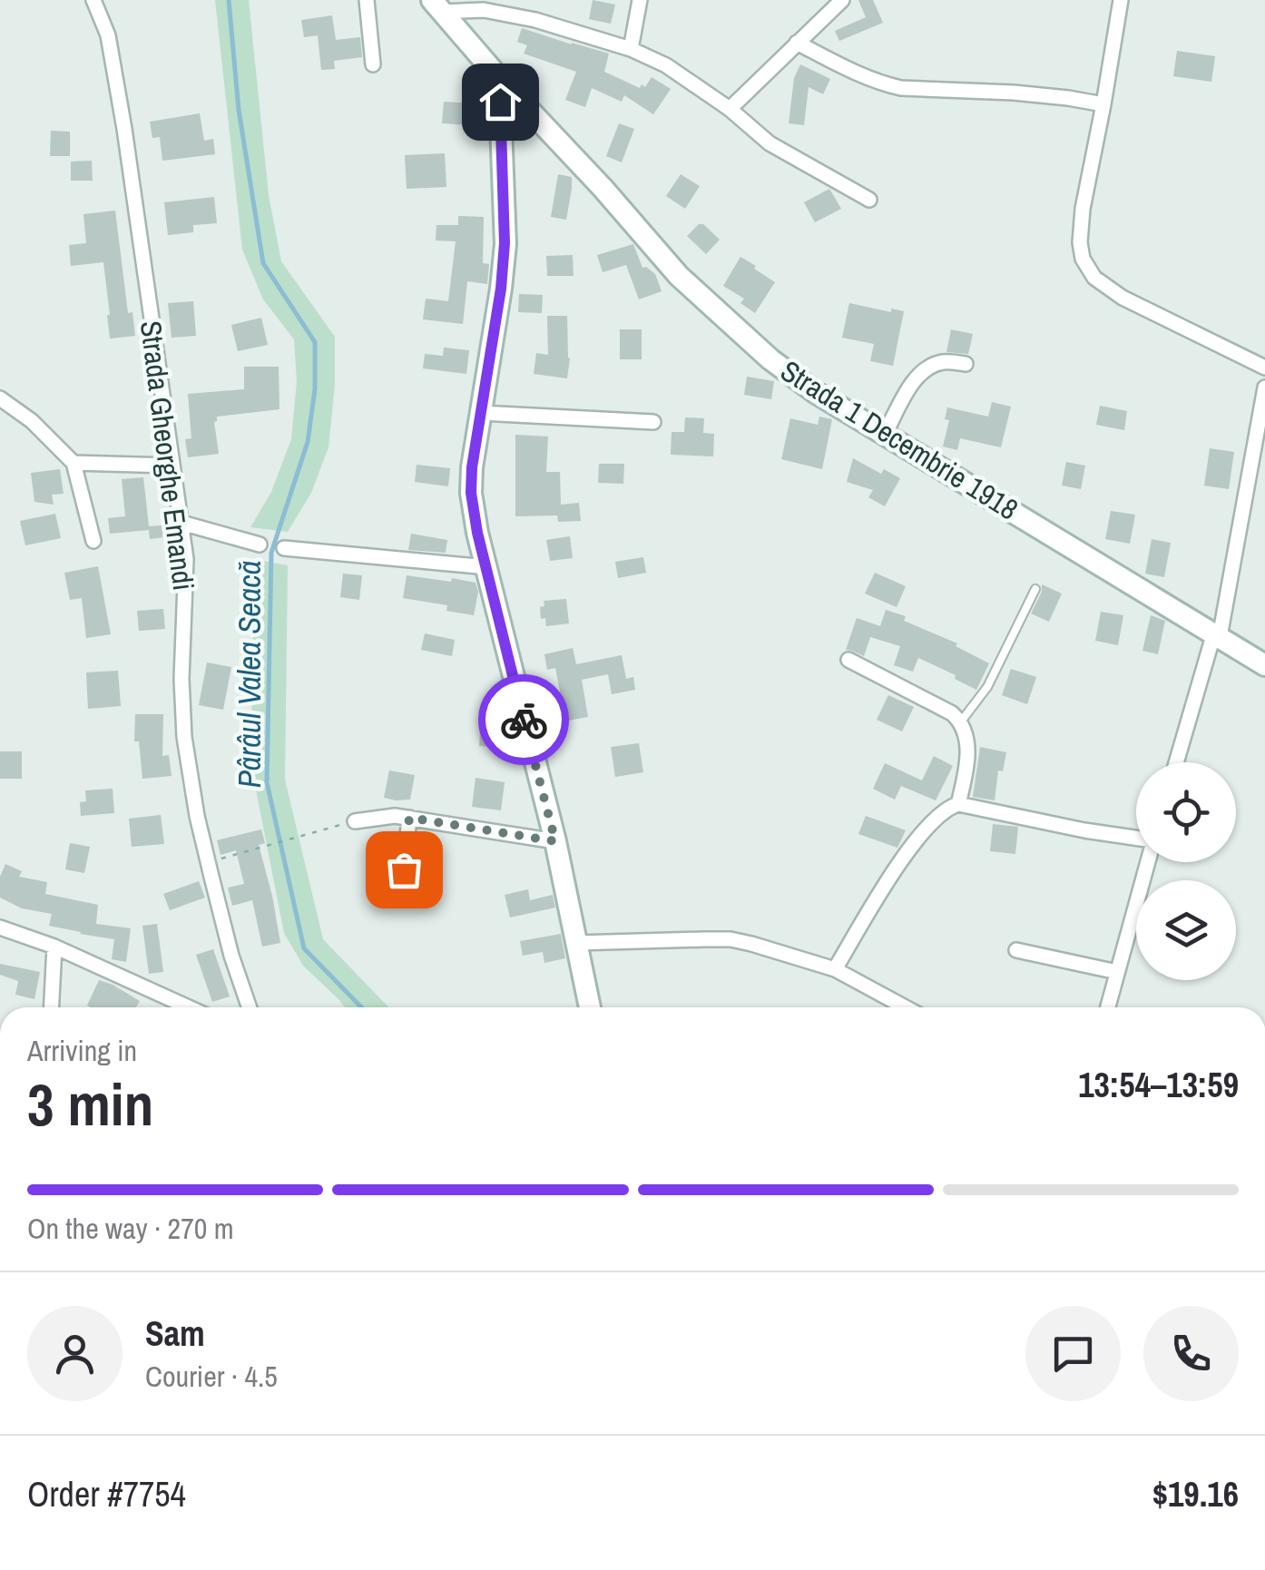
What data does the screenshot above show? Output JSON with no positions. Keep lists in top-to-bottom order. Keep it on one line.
{"streets":{"main road":["Strada 1 Decembrie 1918"],"street":["Strada Gheorghe Emandi"]},"water":["Pârâul Valea Seacă"],"page":{"heading":["3 min","Arriving in","13:54–13:59"],"panel":["Sam","Courier · 4.5","Order #7754","$19.16"],"bar":"On the way · 270 m"}}
